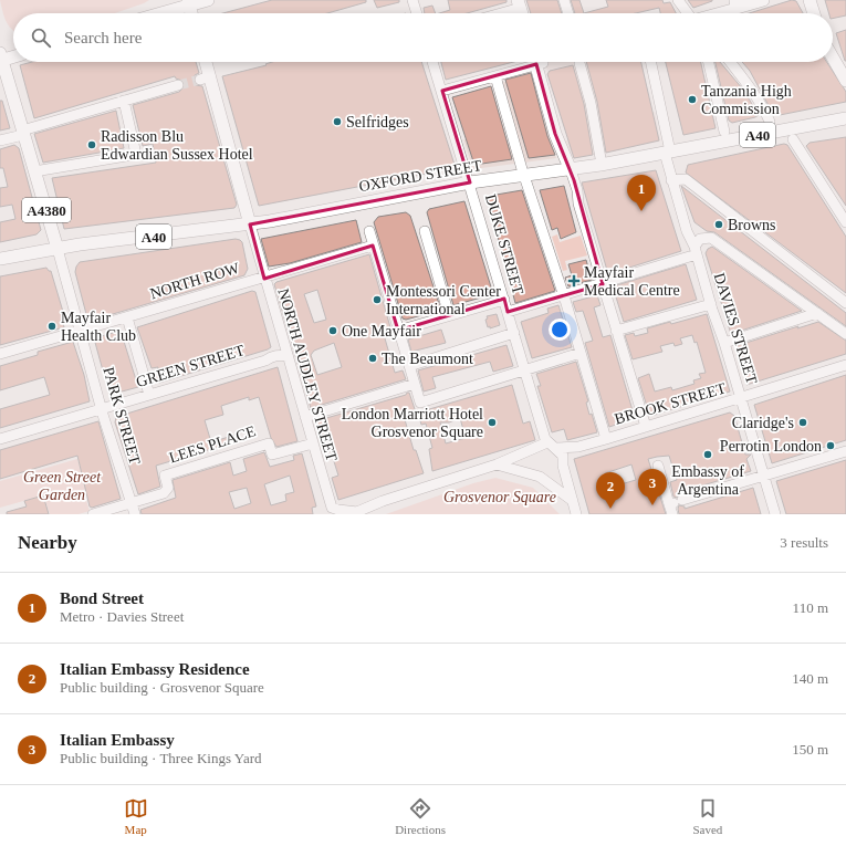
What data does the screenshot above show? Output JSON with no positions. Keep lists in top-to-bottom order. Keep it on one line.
{"streets":{"main road":["A40","OXFORD STREET","A4380"],"street":["DUKE STREET","NORTH ROW","DAVIES STREET","GREEN STREET","NORTH AUDLEY STREET","BROOK STREET","PARK STREET","LEES PLACE"]},"crossings":[["OXFORD STREET","A4380"],["OXFORD STREET","DUKE STREET"],["OXFORD STREET","DAVIES STREET"],["OXFORD STREET","NORTH AUDLEY STREET"],["OXFORD STREET","PARK STREET"],["A4380","PARK STREET"],["DUKE STREET","BROOK STREET"],["NORTH ROW","NORTH AUDLEY STREET"],["NORTH ROW","PARK STREET"],["DAVIES STREET","BROOK STREET"],["GREEN STREET","NORTH AUDLEY STREET"],["GREEN STREET","PARK STREET"],["NORTH AUDLEY STREET","LEES PLACE"],["PARK STREET","LEES PLACE"]],"parks":["Green Street Garden","Grosvenor Square"],"places":{"other":["Tanzania High Commission","Selfridges","Radisson Blu Edwardian Sussex Hotel","Browns","Montessori Center International","Mayfair Health Club","One Mayfair","The Beaumont","London Marriott Hotel Grosvenor Square","Claridge's","Perrotin London","Embassy of Argentina"],"health":["Mayfair Medical Centre"]},"page":{"search":"Search here","pins":["1","3","2"],"heading":["Nearby","3 results"],"list":[{"mark":"1","name":"Bond Street","note":"Metro · Davies Street","value":"110 m"},{"mark":"2","name":"Italian Embassy Residence","note":"Public building · Grosvenor Square","value":"140 m"},{"mark":"3","name":"Italian Embassy","note":"Public building · Three Kings Yard","value":"150 m"}],"nav":["Map","Directions","Saved"]}}
